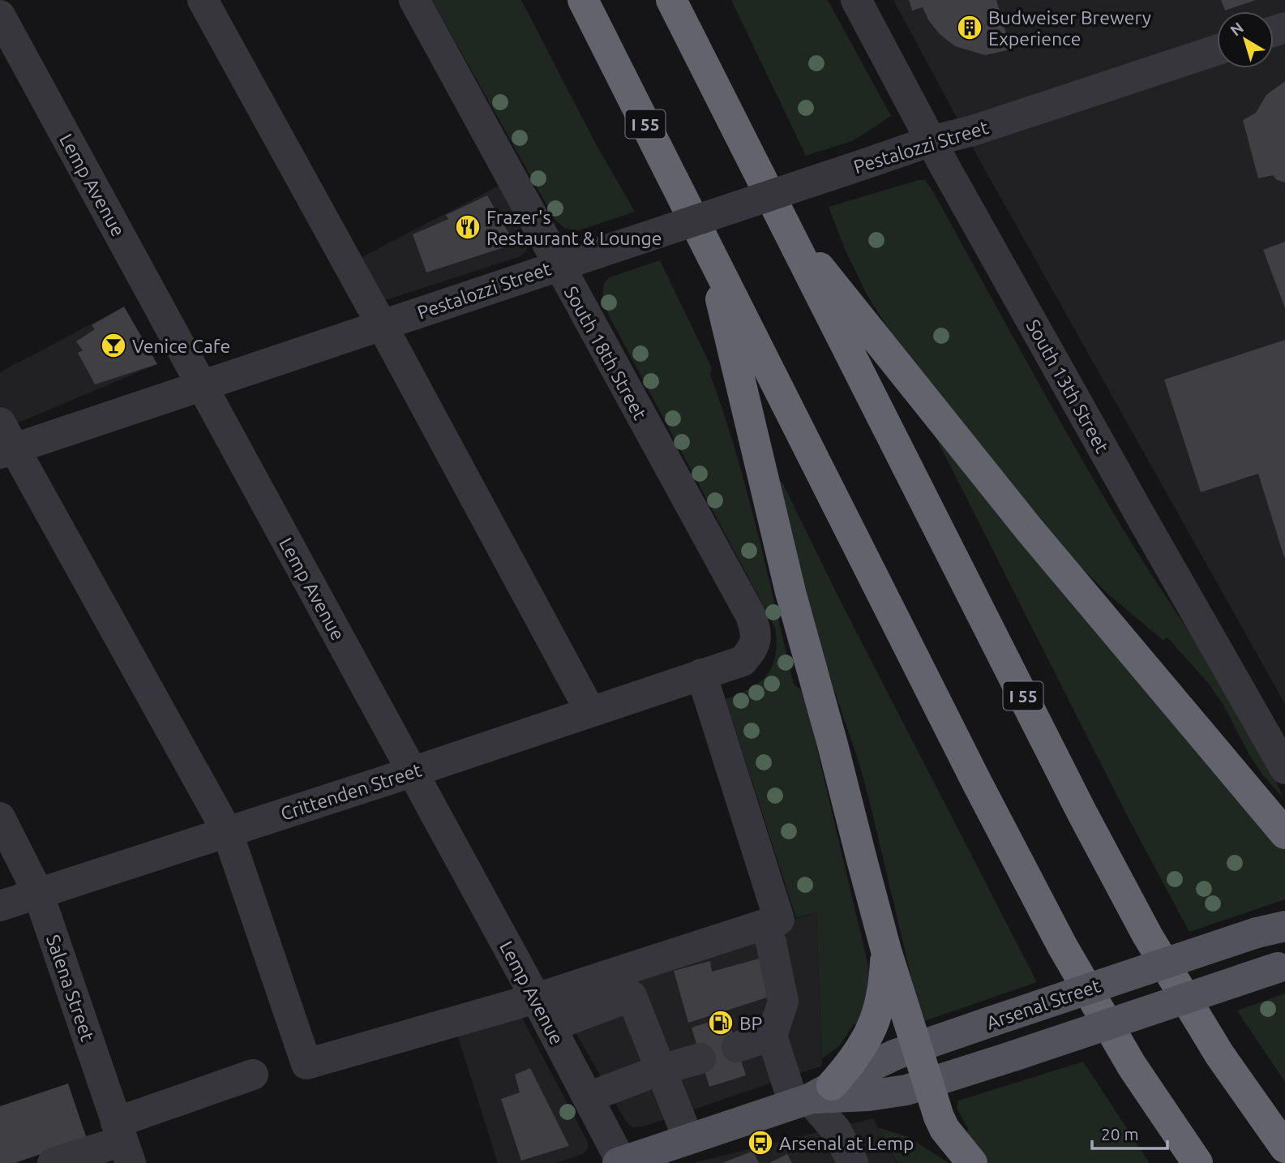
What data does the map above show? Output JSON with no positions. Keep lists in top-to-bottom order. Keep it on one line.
{"streets":{"highway":["I 55"],"main road":["Arsenal Street"],"street":["Pestalozzi Street","Lemp Avenue","South 18th Street","South 13th Street","Crittenden Street","Salena Street"]},"crossings":[["Pestalozzi Street","Lemp Avenue"],["Pestalozzi Street","South 18th Street"],["Pestalozzi Street","South 13th Street"],["Lemp Avenue","Crittenden Street"],["Lemp Avenue","Arsenal Street"],["South 18th Street","Crittenden Street"],["Crittenden Street","Salena Street"]],"places":{"building":["Budweiser Brewery Experience"],"restaurant":["Frazer's Restaurant & Lounge"],"bar":["Venice Cafe"],"fuel station":["BP"],"bus stop":["Arsenal at Lemp"]},"scale_bar":"20 m","north":"top left"}
